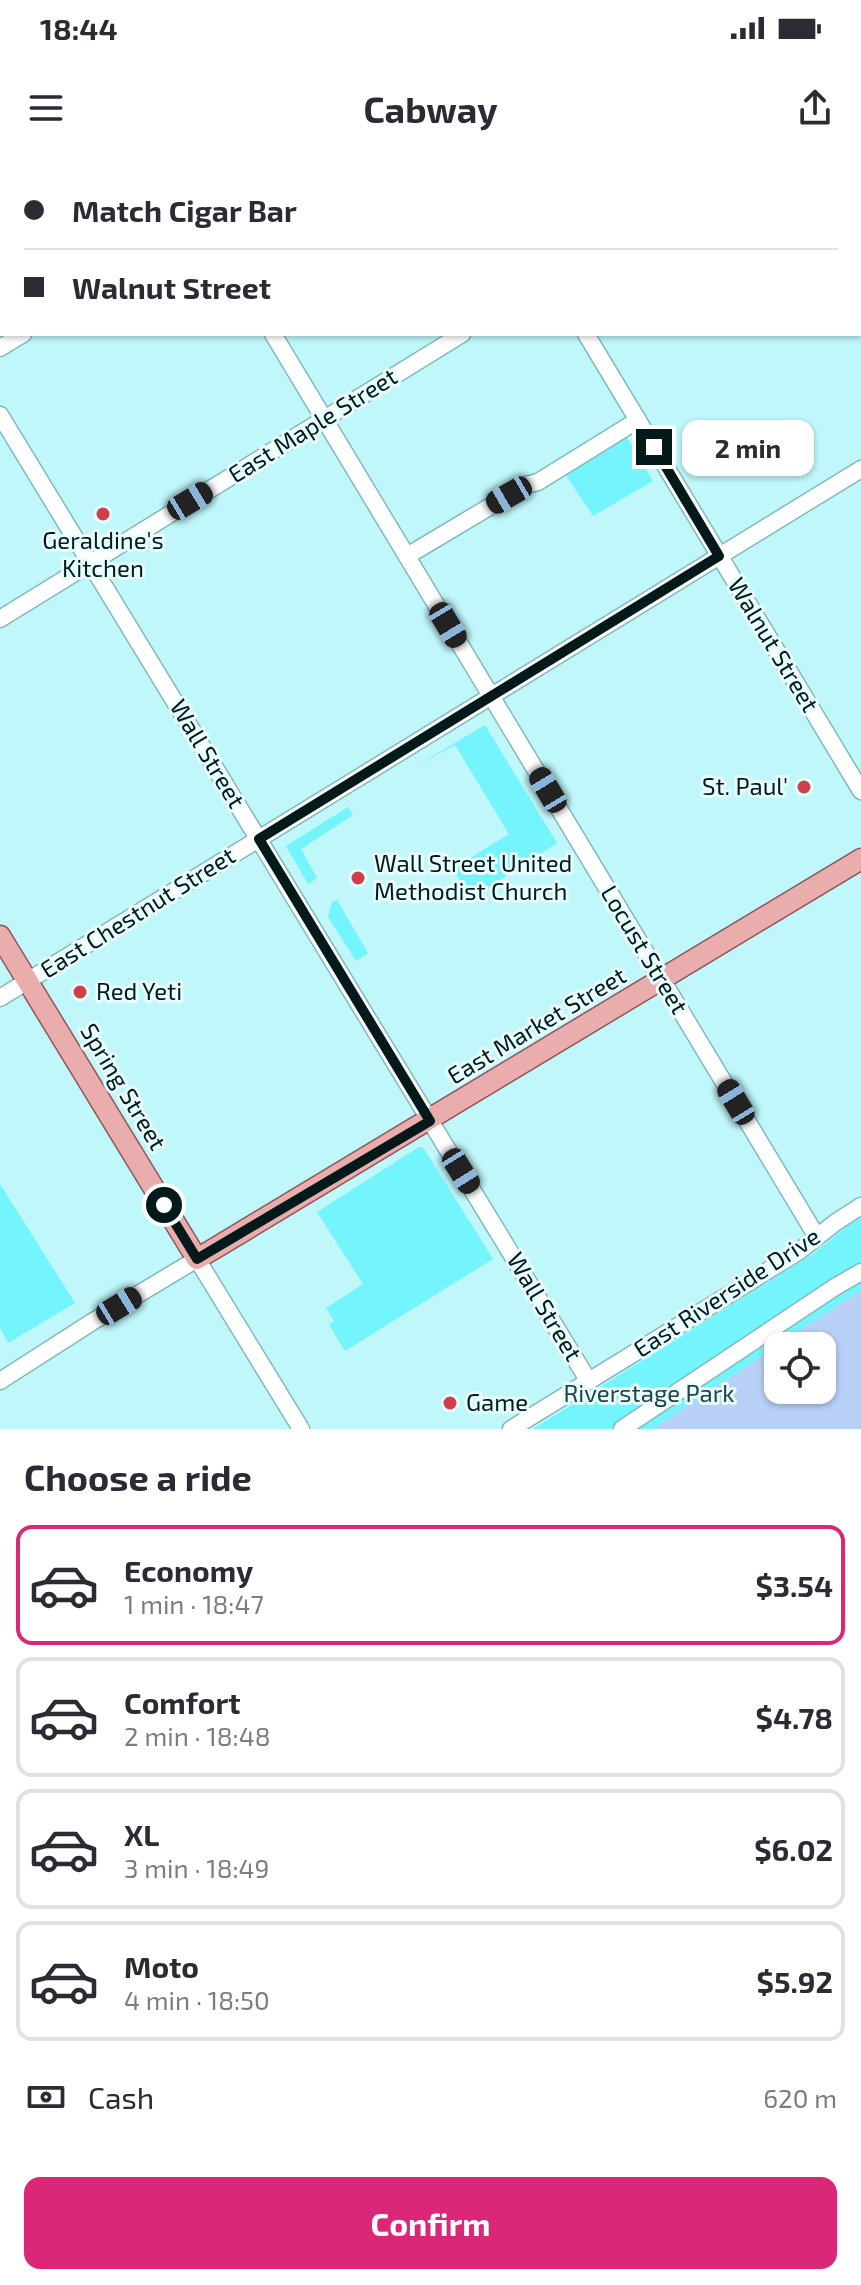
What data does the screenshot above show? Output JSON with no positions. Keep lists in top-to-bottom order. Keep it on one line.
{"streets":{"main road":["East Market Street","Spring Street"],"street":["East Maple Street","Walnut Street","Wall Street","East Chestnut Street","Locust Street","East Riverside Drive"]},"crossings":[["East Maple Street","Wall Street"],["East Maple Street","Locust Street"],["Walnut Street","East Chestnut Street"],["Wall Street","East Chestnut Street"],["Wall Street","East Market Street"],["Wall Street","East Riverside Drive"],["East Chestnut Street","Locust Street"],["East Chestnut Street","Spring Street"],["Locust Street","East Market Street"],["Locust Street","East Riverside Drive"],["East Market Street","Spring Street"]],"parks":["Riverstage Park"],"places":["Geraldine's Kitchen","St. Paul'","Wall Street United Methodist Church","Red Yeti","Game"],"page":{"status":"18:44","header":"Cabway","banner":["Match Cigar Bar","Walnut Street"],"bubble":"2 min","heading":"Choose a ride","list":[{"name":"Economy","note":"1 min · 18:47","value":"$3.54"},{"name":"Comfort","note":"2 min · 18:48","value":"$4.78"},{"name":"XL","note":"3 min · 18:49","value":"$6.02"},{"name":"Moto","note":"4 min · 18:50","value":"$5.92"}],"pay":["Cash","620 m"],"buttons":"Confirm"}}
